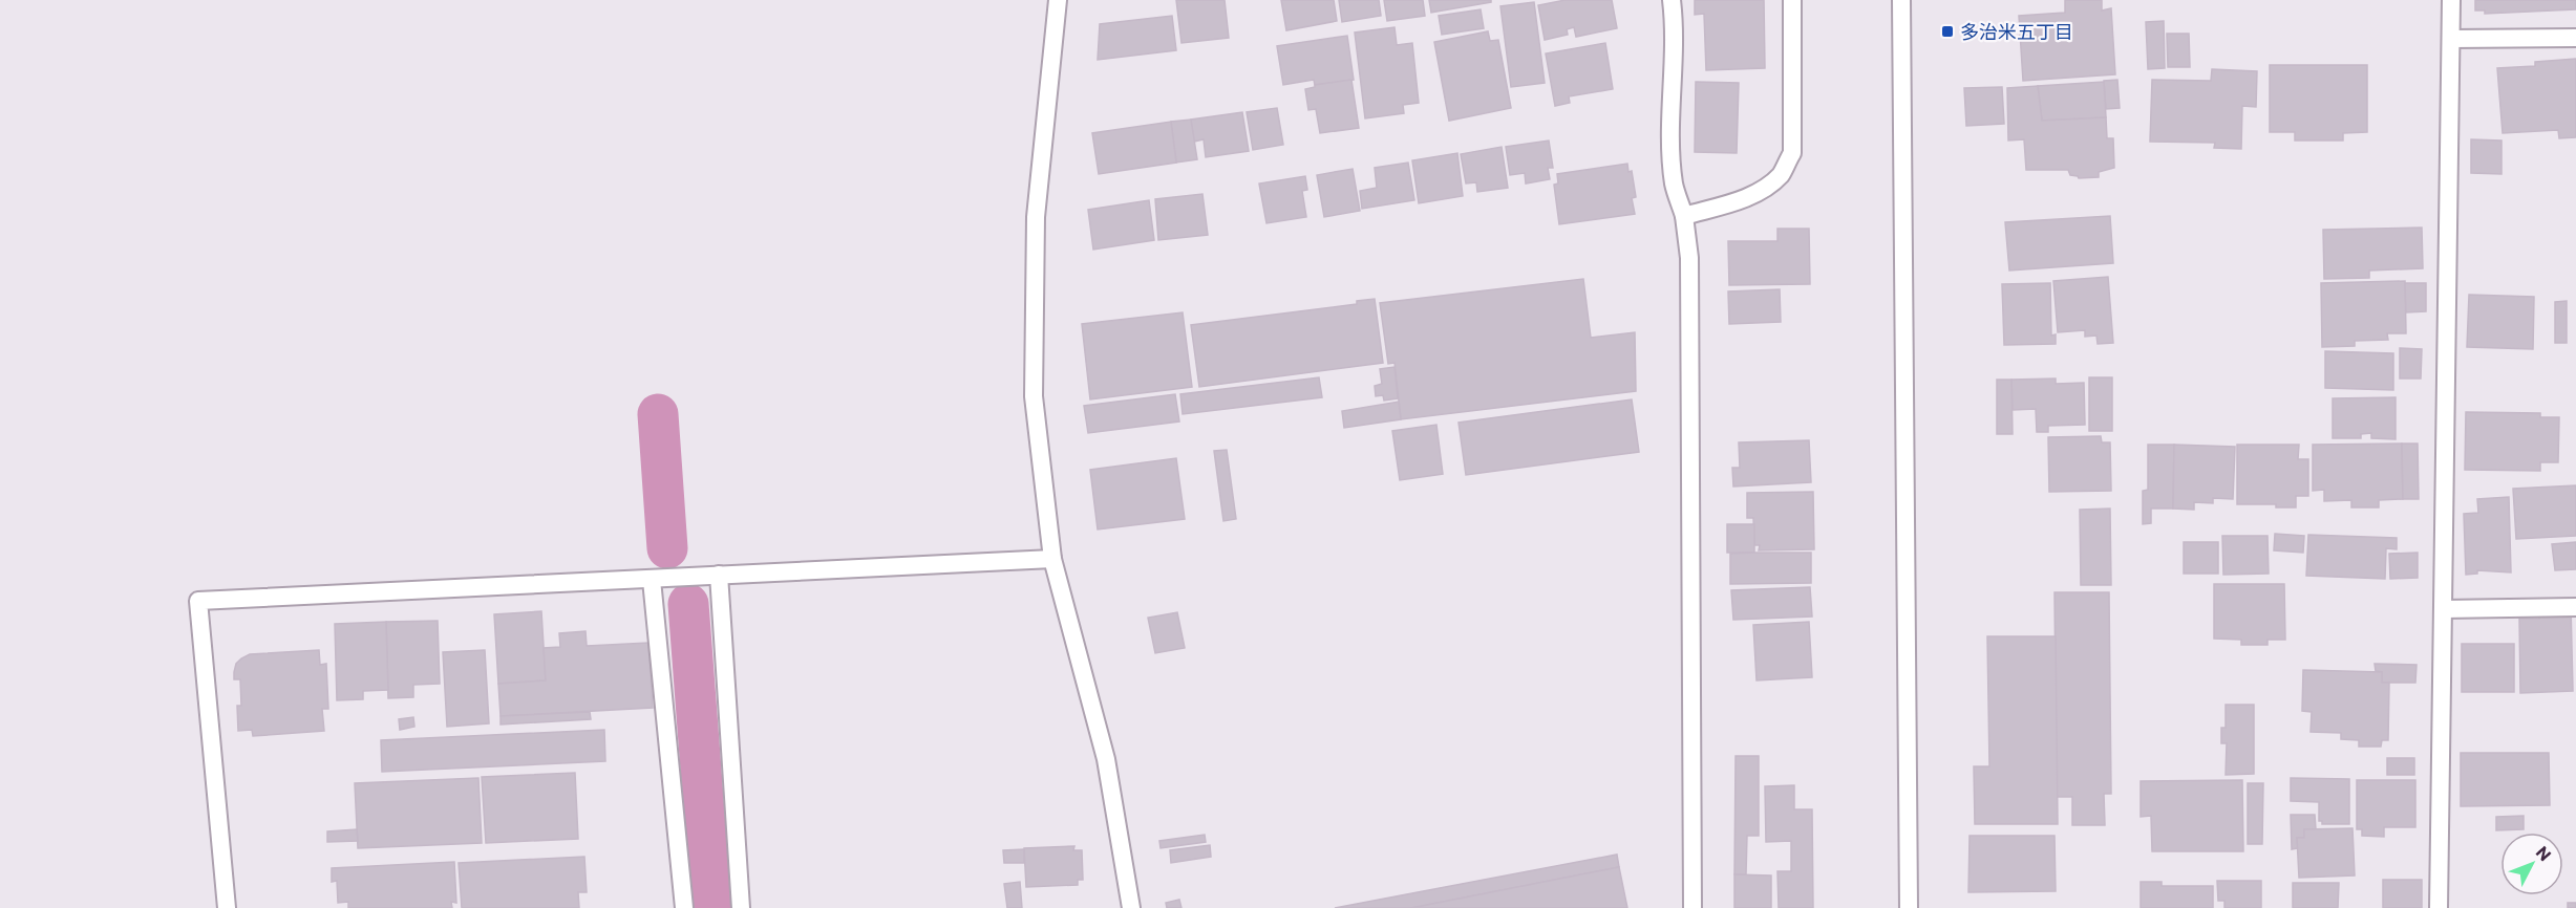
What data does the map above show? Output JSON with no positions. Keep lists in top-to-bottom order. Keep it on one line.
{"places":{"transit":["多治米五丁目"]},"north":"top right"}
